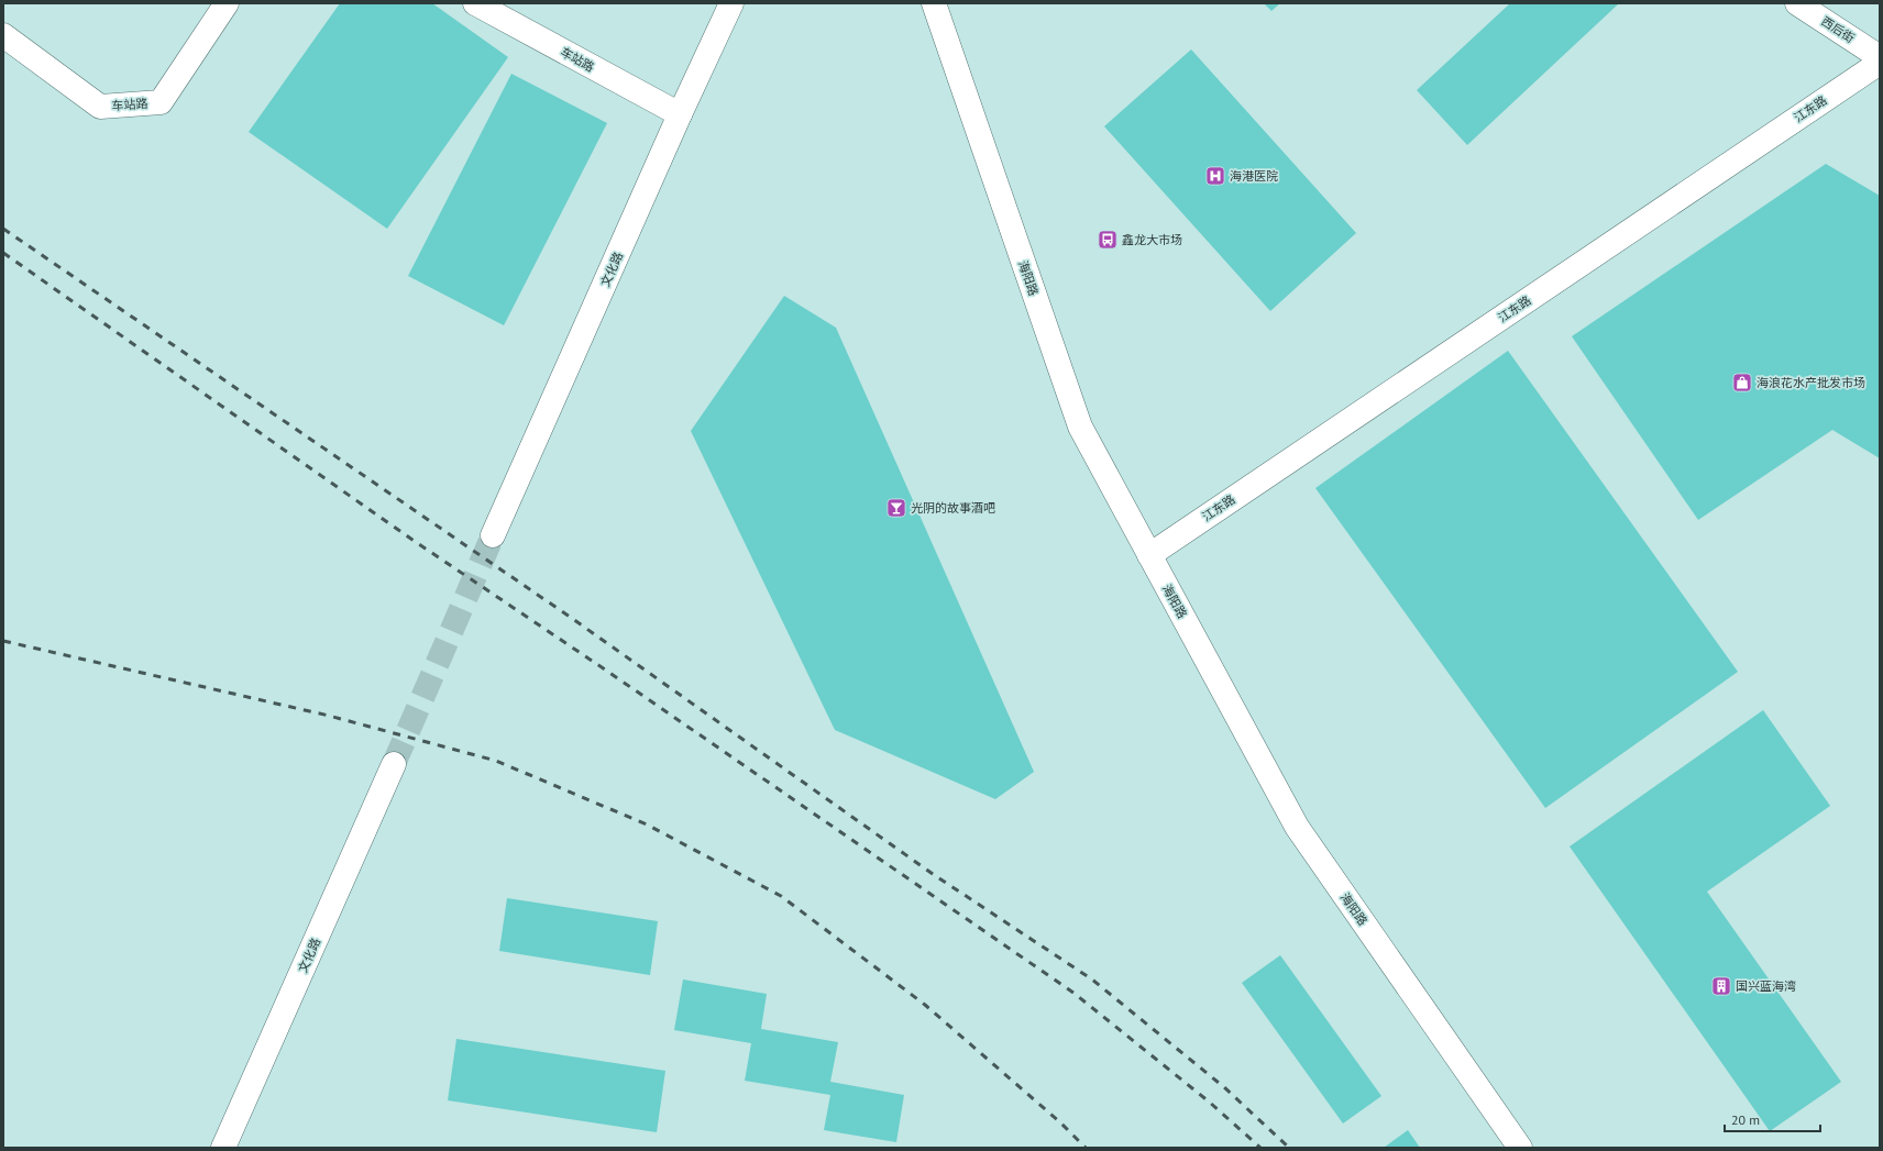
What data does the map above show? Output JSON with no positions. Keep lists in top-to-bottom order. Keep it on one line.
{"streets":{"main road":["西后街","车站路","江东路","文化路","海阳路"]},"crossings":[["车站路","文化路"],["江东路","海阳路"]],"places":{"hospital":["海港医院"],"bus stop":["鑫龙大市场"],"shop":["海浪花水产批发市场"],"bar":["光阴的故事酒吧"],"building":["国兴蓝海湾"]},"scale_bar":"20 m"}
